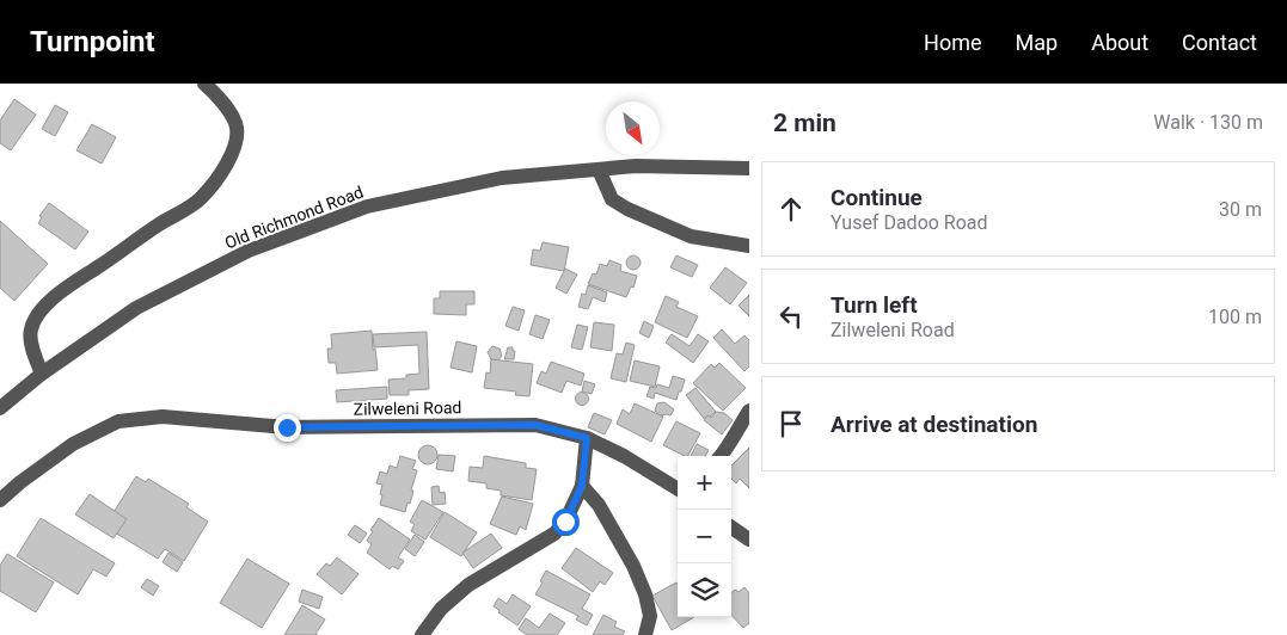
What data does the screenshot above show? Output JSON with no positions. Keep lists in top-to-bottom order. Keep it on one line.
{"streets":{"street":["Old Richmond Road","Zilweleni Road"]},"north":"bottom right","page":{"header":"Turnpoint","nav":["Home","Map","About","Contact"],"heading":["2 min","Walk · 130 m"],"list":[["Continue","Yusef Dadoo Road","30 m"],["Turn left","Zilweleni Road","100 m"],"Arrive at destination"],"map_buttons":["+","−"]}}
